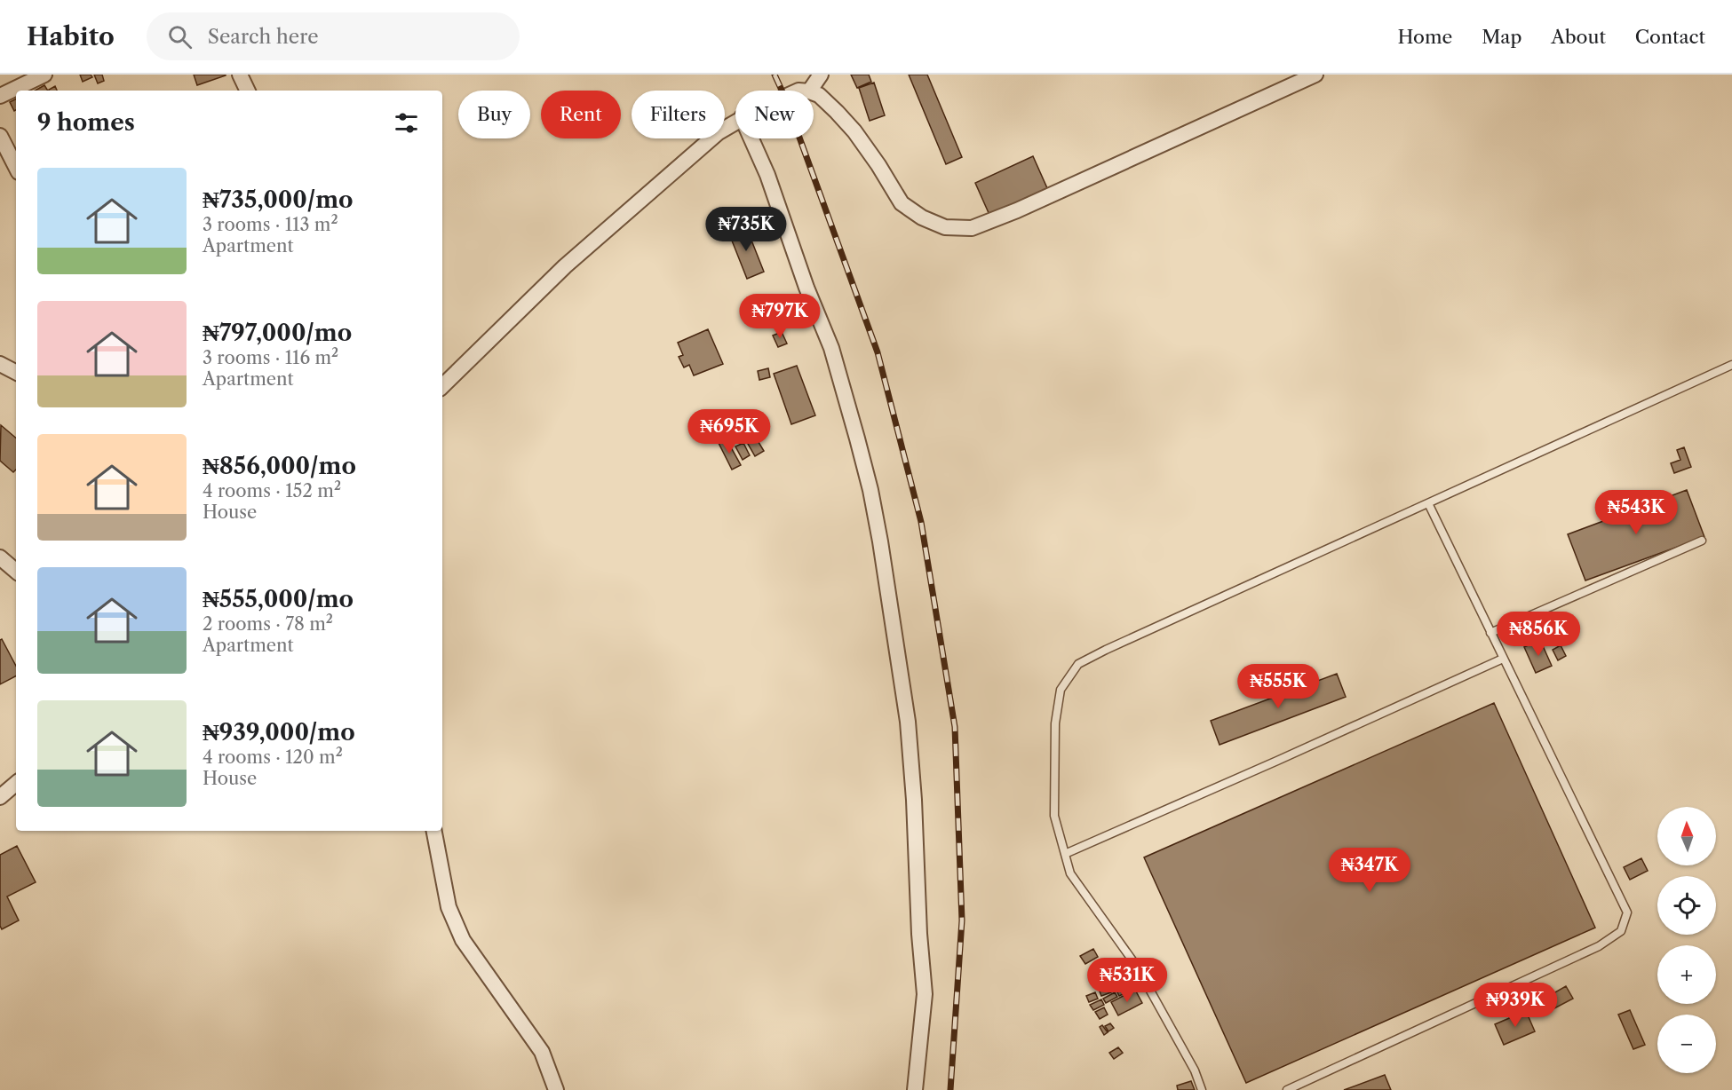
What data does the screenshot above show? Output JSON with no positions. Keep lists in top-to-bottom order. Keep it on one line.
{"north":"top","page":{"header":"Habito","search":"Search here","nav":["Home","Map","About","Contact"],"chip":["Buy","Rent","Filters","New"],"heading":"9 homes","list":[{"name":"₦735,000/mo","note":"3 rooms · 113 m² · Apartment"},{"name":"₦797,000/mo","note":"3 rooms · 116 m² · Apartment"},{"name":"₦856,000/mo","note":"4 rooms · 152 m² · House"},{"name":"₦555,000/mo","note":"2 rooms · 78 m² · Apartment"},{"name":"₦939,000/mo","note":"4 rooms · 120 m² · House"}],"price":["₦735K","₦797K","₦695K","₦543K","₦856K","₦555K","₦347K","₦531K","₦939K"],"map_buttons":["+","−"]}}
